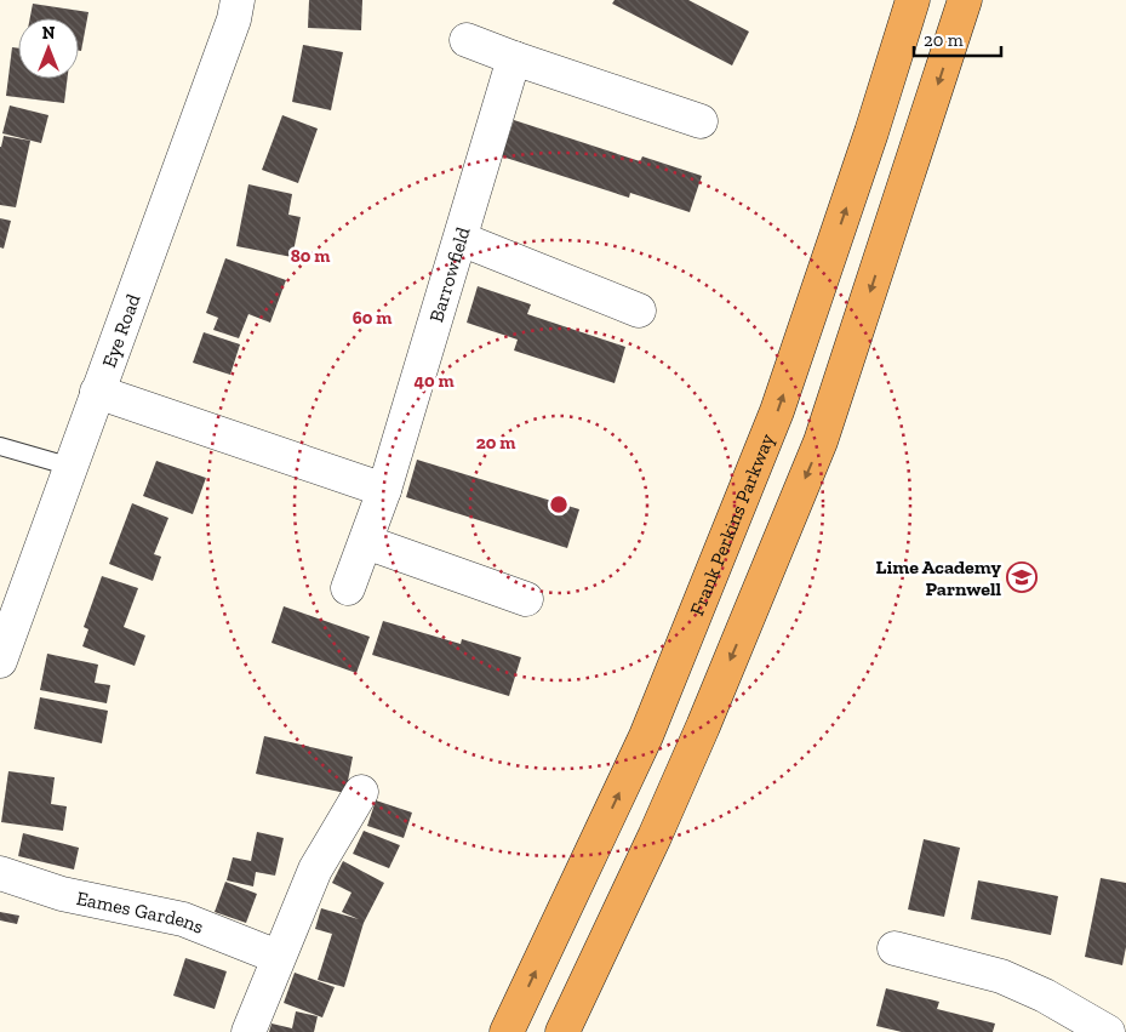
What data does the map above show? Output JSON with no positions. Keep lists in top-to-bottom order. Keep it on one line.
{"streets":{"highway":["Frank Perkins Parkway"],"street":["Barrowfield","Eye Road","Eames Gardens"]},"places":{"school or university":["Lime Academy Parnwell"]},"scale_bar":"20 m","north":"top","rings":["80 m","60 m","40 m","20 m"]}
